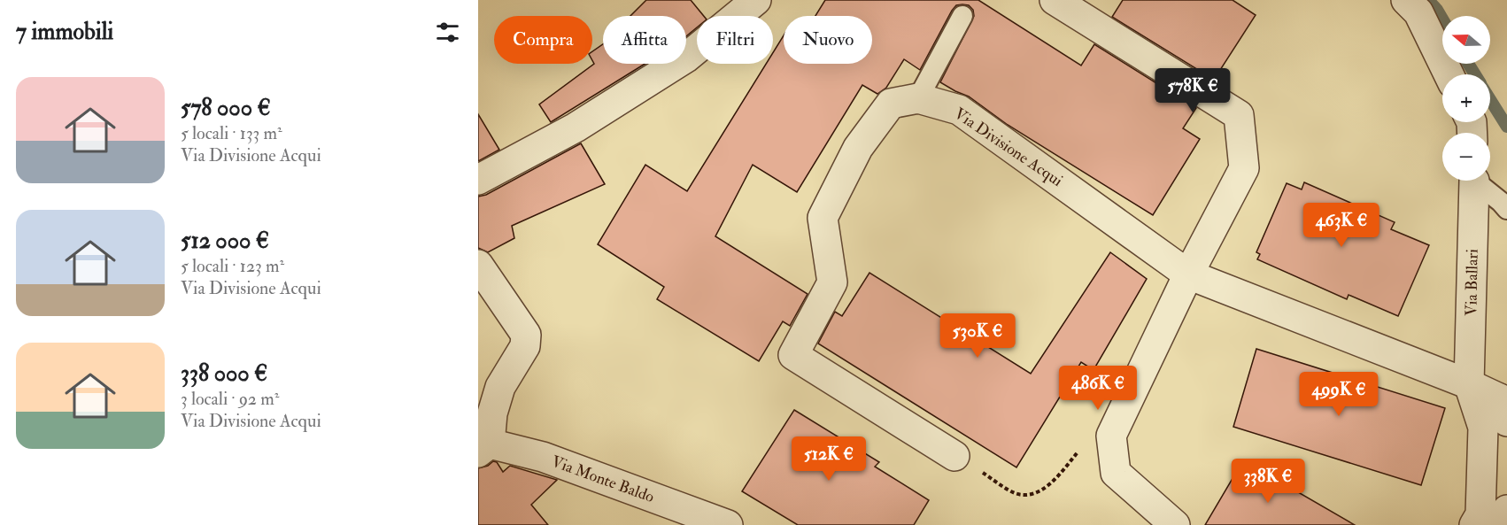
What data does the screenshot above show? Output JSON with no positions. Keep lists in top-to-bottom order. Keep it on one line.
{"streets":{"street":["Via Divisione Acqui","Via Ballari","Via Monte Baldo"]},"crossings":[["Via Divisione Acqui","Via Ballari"]],"north":"left","page":{"heading":"7 immobili","map_buttons":["+","−"],"chip":["Compra","Affitta","Filtri","Nuovo"],"list":[{"name":"578 000 €","note":"5 locali · 133 m² · Via Divisione Acqui"},{"name":"512 000 €","note":"5 locali · 123 m² · Via Divisione Acqui"},{"name":"338 000 €","note":"3 locali · 92 m² · Via Divisione Acqui"}],"price":["578K €","463K €","530K €","486K €","499K €","512K €","338K €"]}}
